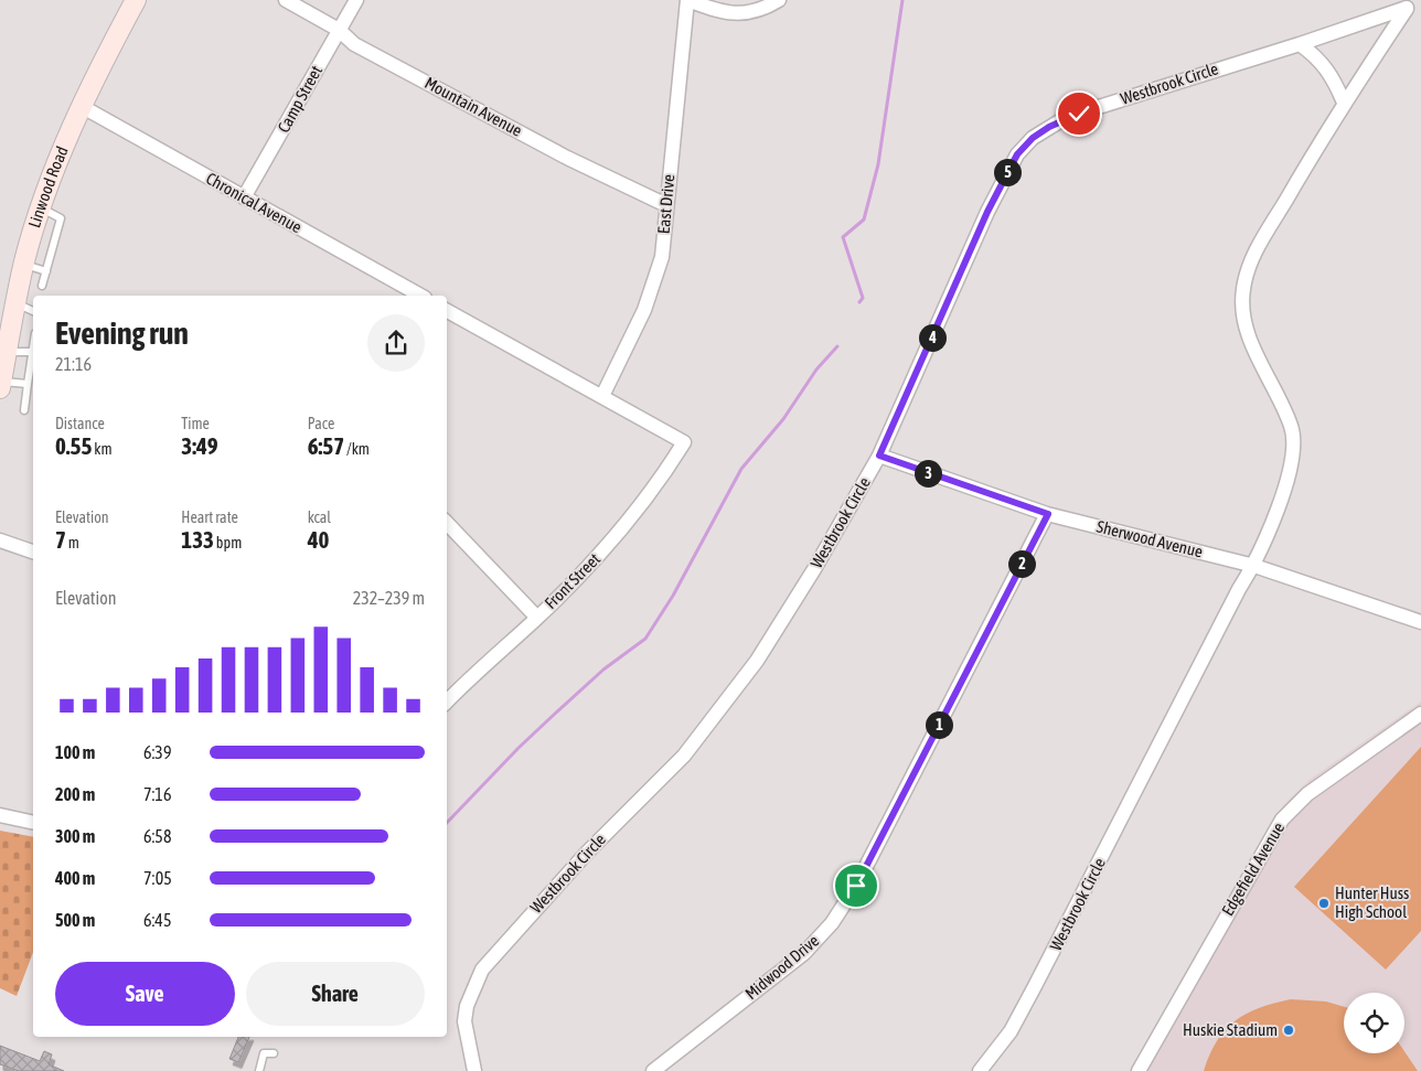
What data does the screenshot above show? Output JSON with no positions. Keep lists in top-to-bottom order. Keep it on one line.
{"streets":{"main road":["Linwood Road"],"street":["Westbrook Circle","Camp Street","Mountain Avenue","Chronical Avenue","East Drive","Sherwood Avenue","Front Street","Edgefield Avenue","Midwood Drive"]},"crossings":[["Westbrook Circle","Sherwood Avenue"],["Camp Street","Mountain Avenue"],["Camp Street","Chronical Avenue"],["Mountain Avenue","East Drive"],["Linwood Road","Chronical Avenue"],["East Drive","Front Street"],["Sherwood Avenue","Midwood Drive"]],"places":["Hunter Huss High School","Huskie Stadium"],"page":{"pins":["5","4","3","2","1"],"heading":["Evening run","21:16"],"stats":[["Distance","0.55 km"],["Time","3:49"],["Pace","6:57 /km"],["Elevation","7 m"],["Heart rate","133 bpm"],["kcal","40"]],"chart":["Elevation","232–239 m"],"list":[{"name":"100 m","note":"6:39"},{"name":"200 m","note":"7:16"},{"name":"300 m","note":"6:58"},{"name":"400 m","note":"7:05"},{"name":"500 m","note":"6:45"}],"buttons":["Save","Share"]}}
